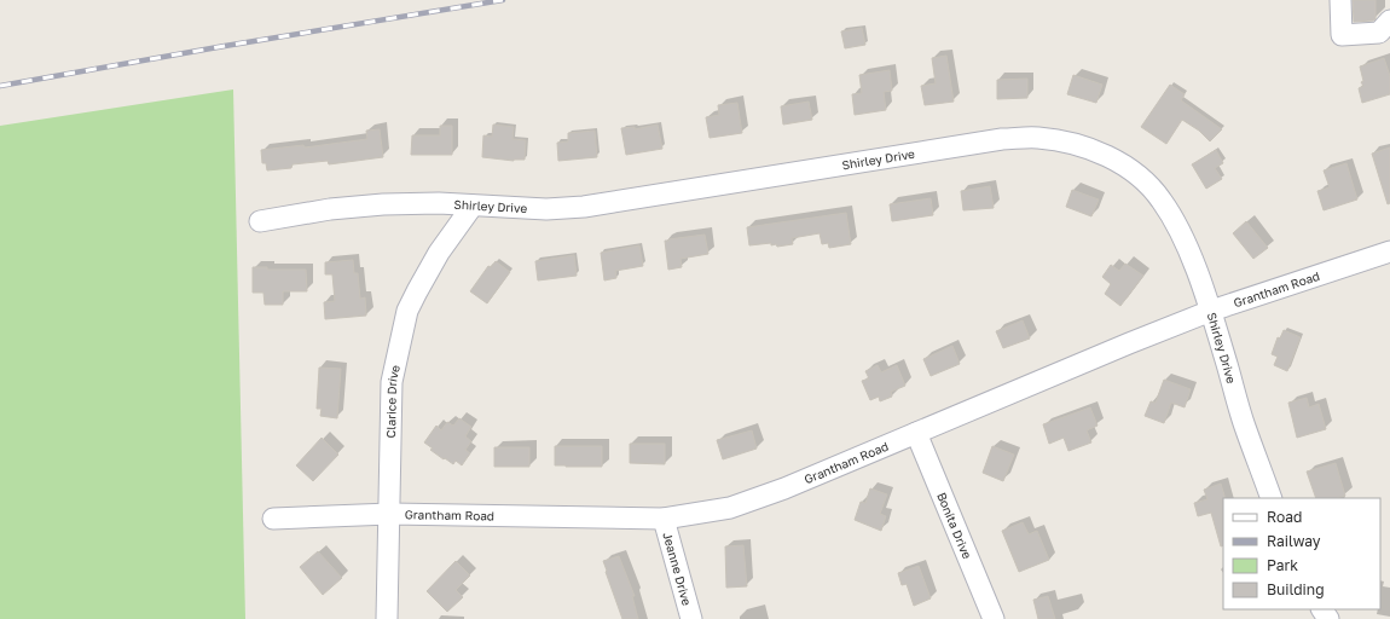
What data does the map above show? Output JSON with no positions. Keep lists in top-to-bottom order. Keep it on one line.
{"streets":{"street":["Shirley Drive","Grantham Road","Clarice Drive","Bonita Drive","Jeanne Drive"]},"crossings":[["Shirley Drive","Grantham Road"],["Shirley Drive","Clarice Drive"],["Grantham Road","Clarice Drive"],["Grantham Road","Bonita Drive"],["Grantham Road","Jeanne Drive"]],"legend":["Road","Railway","Park","Building"]}
